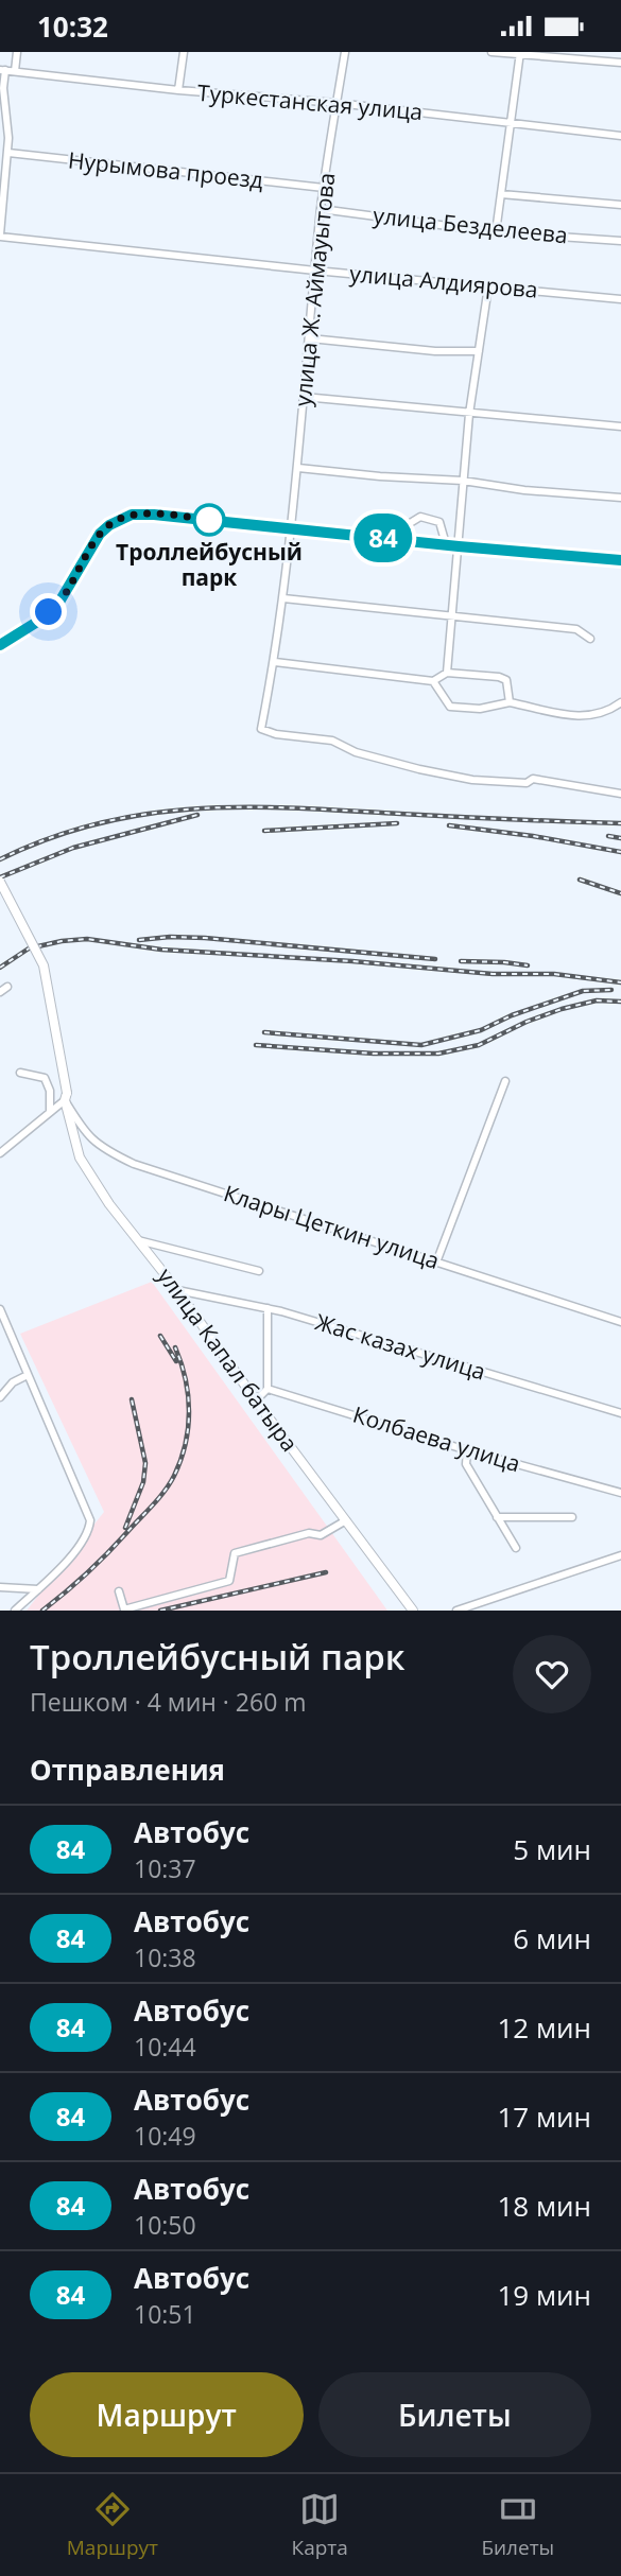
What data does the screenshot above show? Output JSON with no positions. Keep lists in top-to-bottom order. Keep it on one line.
{"streets":{"main road":["улица Капал батыра"],"street":["Туркестанская улица","Нурымова проезд","улица Безделеева","улица Алдиярова","улица Ж. Аймауытова","Клары Цеткин улица","Жас казах улица","Колбаева улица"]},"crossings":[["Туркестанская улица","улица Ж. Аймауытова"],["Нурымова проезд","улица Ж. Аймауытова"],["улица Безделеева","улица Ж. Аймауытова"],["улица Алдиярова","улица Ж. Аймауытова"],["Клары Цеткин улица","улица Капал батыра"],["Жас казах улица","улица Капал батыра"]],"places":["Троллейбусный парк"],"lines":["bus line 84"],"page":{"status":"10:32","on_map":"84","heading":[["Троллейбусный парк","Пешком · 4 мин · 260 m"],"Отправления"],"list":[{"mark":"84","name":"Автобус","note":"10:37","value":"5 мин"},{"mark":"84","name":"Автобус","note":"10:38","value":"6 мин"},{"mark":"84","name":"Автобус","note":"10:44","value":"12 мин"},{"mark":"84","name":"Автобус","note":"10:49","value":"17 мин"},{"mark":"84","name":"Автобус","note":"10:50","value":"18 мин"},{"mark":"84","name":"Автобус","note":"10:51","value":"19 мин"}],"buttons":["Маршрут","Билеты"],"tabs":["Маршрут","Карта","Билеты"]}}
